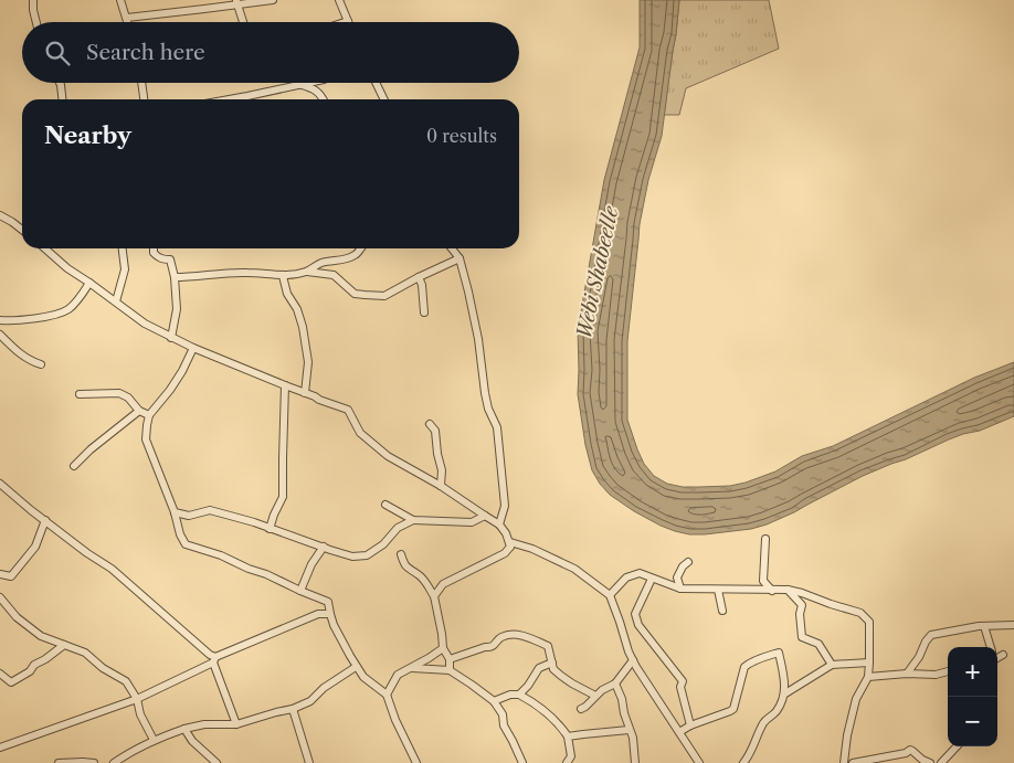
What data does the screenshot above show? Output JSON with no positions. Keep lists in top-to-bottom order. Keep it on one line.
{"water":["Webi Shabeelle"],"page":{"search":"Search here","heading":["Nearby","0 results"],"map_buttons":["+","−"]}}
